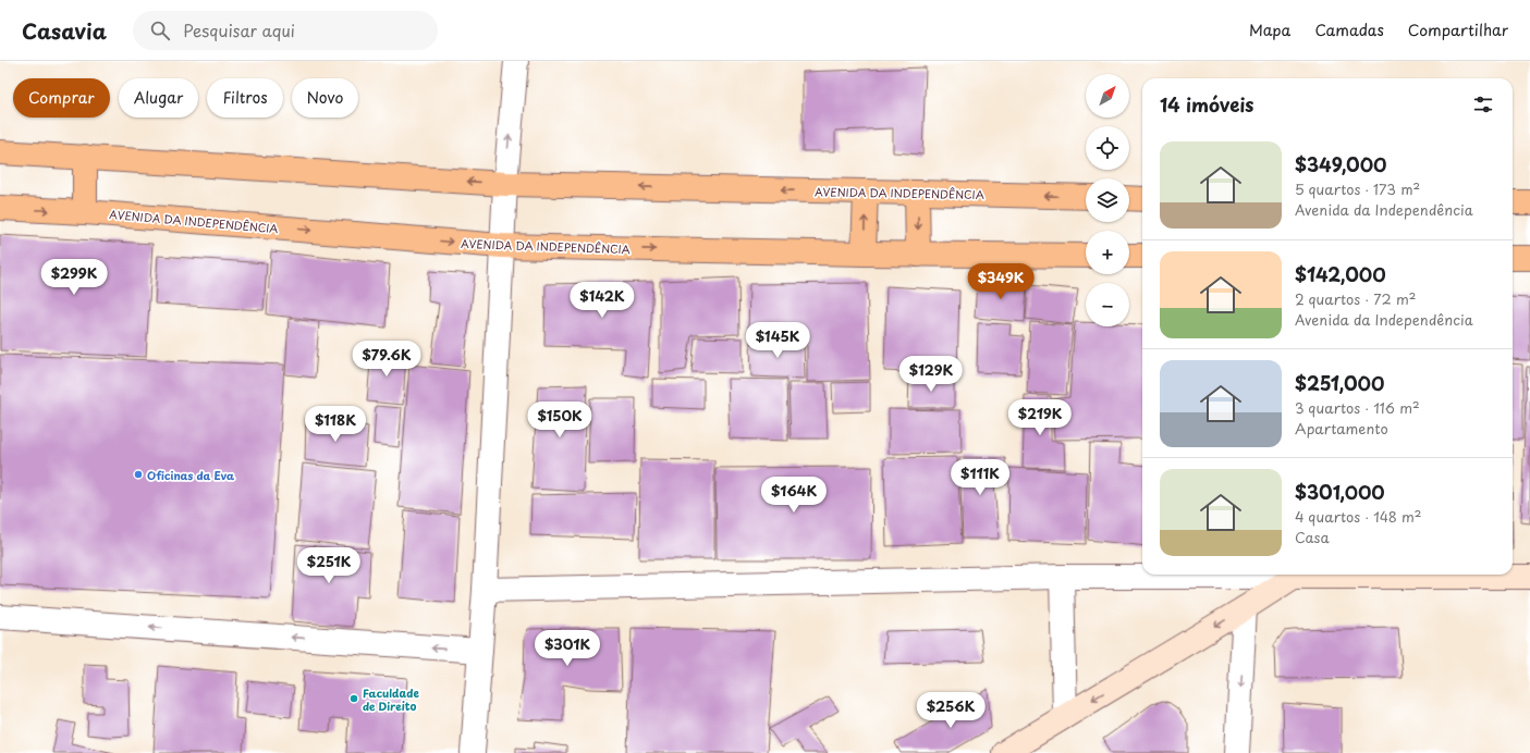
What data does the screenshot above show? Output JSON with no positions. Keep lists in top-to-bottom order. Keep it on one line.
{"streets":{"main road":["AVENIDA DA INDEPENDÊNCIA"]},"places":["Oficinas da Eva","Faculdade de Direito"],"north":"top right","page":{"header":"Casavia","search":"Pesquisar aqui","nav":["Mapa","Camadas","Compartilhar"],"map_buttons":["+","−"],"chip":["Comprar","Alugar","Filtros","Novo"],"heading":"14 imóveis","list":[{"name":"$349,000","note":"5 quartos · 173 m² · Avenida da Independência"},{"name":"$142,000","note":"2 quartos · 72 m² · Avenida da Independência"},{"name":"$251,000","note":"3 quartos · 116 m² · Apartamento"},{"name":"$301,000","note":"4 quartos · 148 m² · Casa"}],"price":["$299K","$349K","$142K","$145K","$79.6K","$129K","$219K","$150K","$118K","$111K","$164K","$251K","$301K","$256K"]}}
